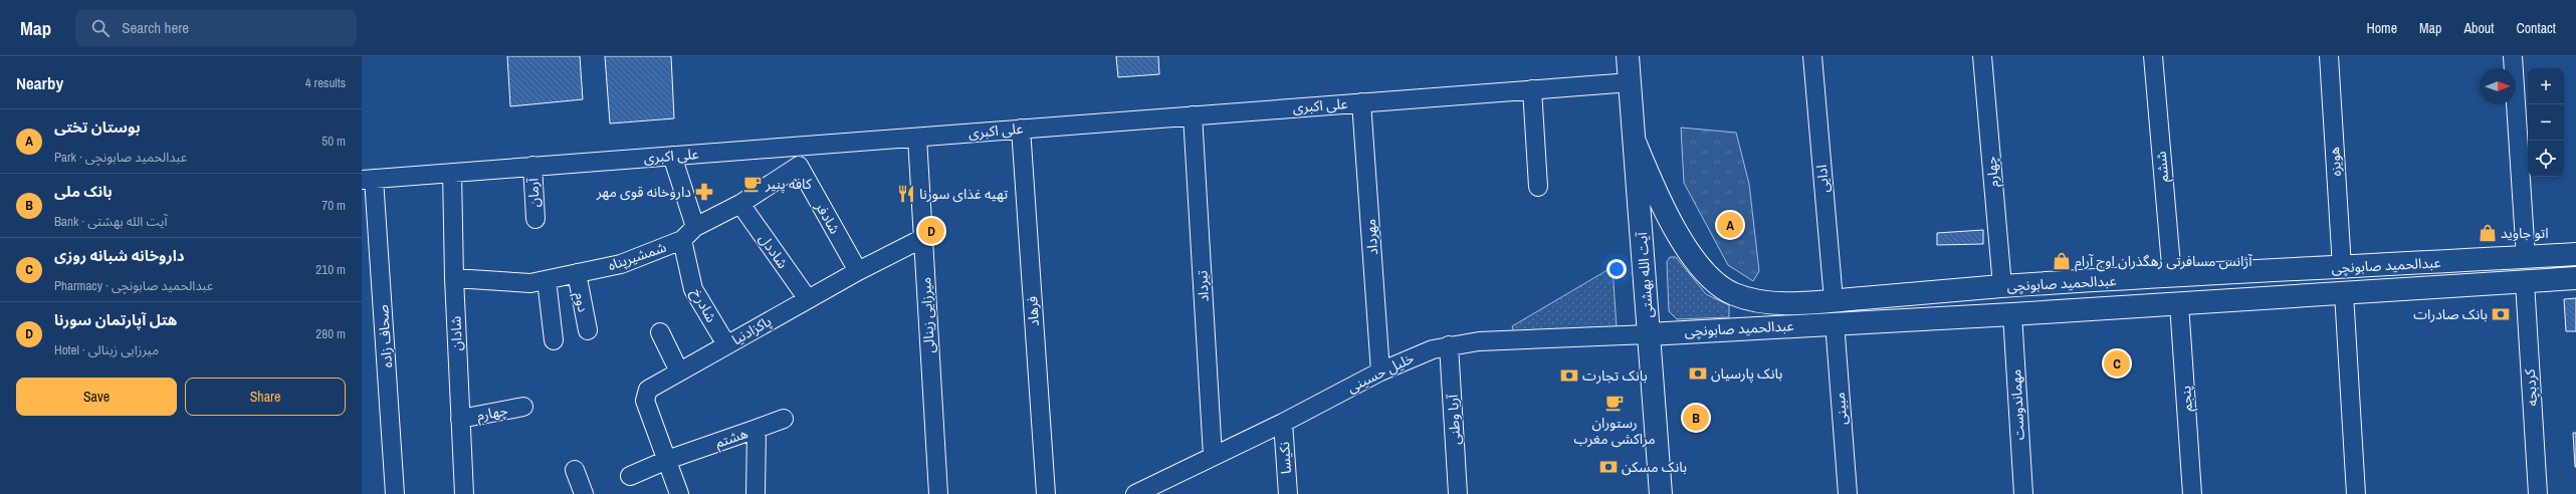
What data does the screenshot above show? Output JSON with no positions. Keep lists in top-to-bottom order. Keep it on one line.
{"streets":{"main road":["عبدالحمید صابونچی","آیت الله بهشتی"],"street":["علی‌ اکبری","هویزه","ششم","چهارم","ادایی","آرمان","شادفر","مهرداد","شاددل","شمشیرپناه","تیرداد","دوم","شادرخ","فرهاد","میرزایی زینالی","پاکزادنیا","شادان","صحاف زاده","خلیل حسینی","کردبچه","پنجم","مهماندوست","مبینی","آریا وطنی","هشتم","نکیسا"]},"crossings":[["علی‌ اکبری","آرمان"],["علی‌ اکبری","مهرداد"],["علی‌ اکبری","آیت الله بهشتی"],["علی‌ اکبری","تیرداد"],["علی‌ اکبری","فرهاد"],["علی‌ اکبری","میرزایی زینالی"],["علی‌ اکبری","شادان"],["علی‌ اکبری","صحاف زاده"],["هویزه","عبدالحمید صابونچی"],["ششم","عبدالحمید صابونچی"],["چهارم","عبدالحمید صابونچی"],["چهارم","شادان"],["ادایی","عبدالحمید صابونچی"],["شادفر","شمشیرپناه"],["شادفر","پاکزادنیا"],["مهرداد","خلیل حسینی"],["شاددل","شمشیرپناه"],["شاددل","پاکزادنیا"],["شمشیرپناه","دوم"],["شمشیرپناه","شادرخ"],["شمشیرپناه","شادان"],["عبدالحمید صابونچی","آیت الله بهشتی"],["عبدالحمید صابونچی","خلیل حسینی"],["عبدالحمید صابونچی","کردبچه"],["عبدالحمید صابونچی","پنجم"],["عبدالحمید صابونچی","مهماندوست"],["عبدالحمید صابونچی","مبینی"],["آیت الله بهشتی","خلیل حسینی"],["تیرداد","خلیل حسینی"],["شادرخ","پاکزادنیا"],["میرزایی زینالی","پاکزادنیا"],["پاکزادنیا","هشتم"],["خلیل حسینی","آریا وطنی"],["خلیل حسینی","نکیسا"]],"places":{"cafe":["کافه پنیر","رستوران مراکشی مغرب"],"pharmacy":["داروخانه قوی مهر"],"restaurant":["تهیه غذای سورنا"],"shop":["اتو جاوید","آژانس مسافرتی رهگذران اوج آرام"],"bank":["بانک صادرات","بانک پارسیان","بانک تجارت","بانک مسکن"]},"north":"right","page":{"header":"Map","search":"Search here","nav":["Home","Map","About","Contact"],"heading":["Nearby","4 results"],"map_buttons":["+","−"],"list":[{"mark":"A","name":"بوستان تختی","note":"Park · عبدالحمید صابونچی","value":"50 m"},{"mark":"B","name":"بانک ملی","note":"Bank · آیت الله بهشتی","value":"70 m"},{"mark":"C","name":"داروخانه شبانه روزی","note":"Pharmacy · عبدالحمید صابونچی","value":"210 m"},{"mark":"D","name":"هتل آپارتمان سورنا","note":"Hotel · میرزایی زینالی","value":"280 m"}],"pins":["A","D","C","B"],"buttons":["Save","Share"]}}
